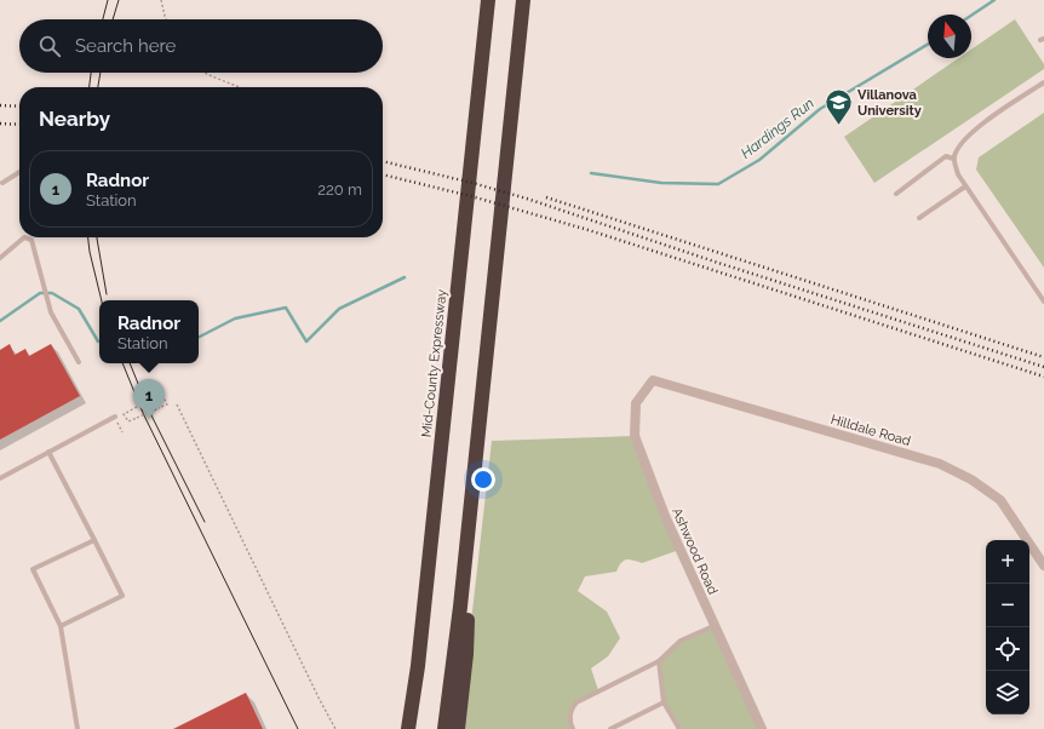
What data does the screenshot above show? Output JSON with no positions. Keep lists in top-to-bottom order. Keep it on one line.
{"streets":{"highway":["Mid-County Expressway"],"street":["Hilldale Road","Ashwood Road"]},"crossings":[["Hilldale Road","Ashwood Road"]],"water":["Hardings Run"],"places":{"school or university":["Villanova University"]},"north":"top","page":{"search":"Search here","heading":"Nearby","list":[{"mark":"1","name":"Radnor","note":"Station","value":"220 m"}],"popup":["Radnor","Station"],"pins":"1","map_buttons":["+","−"]}}
